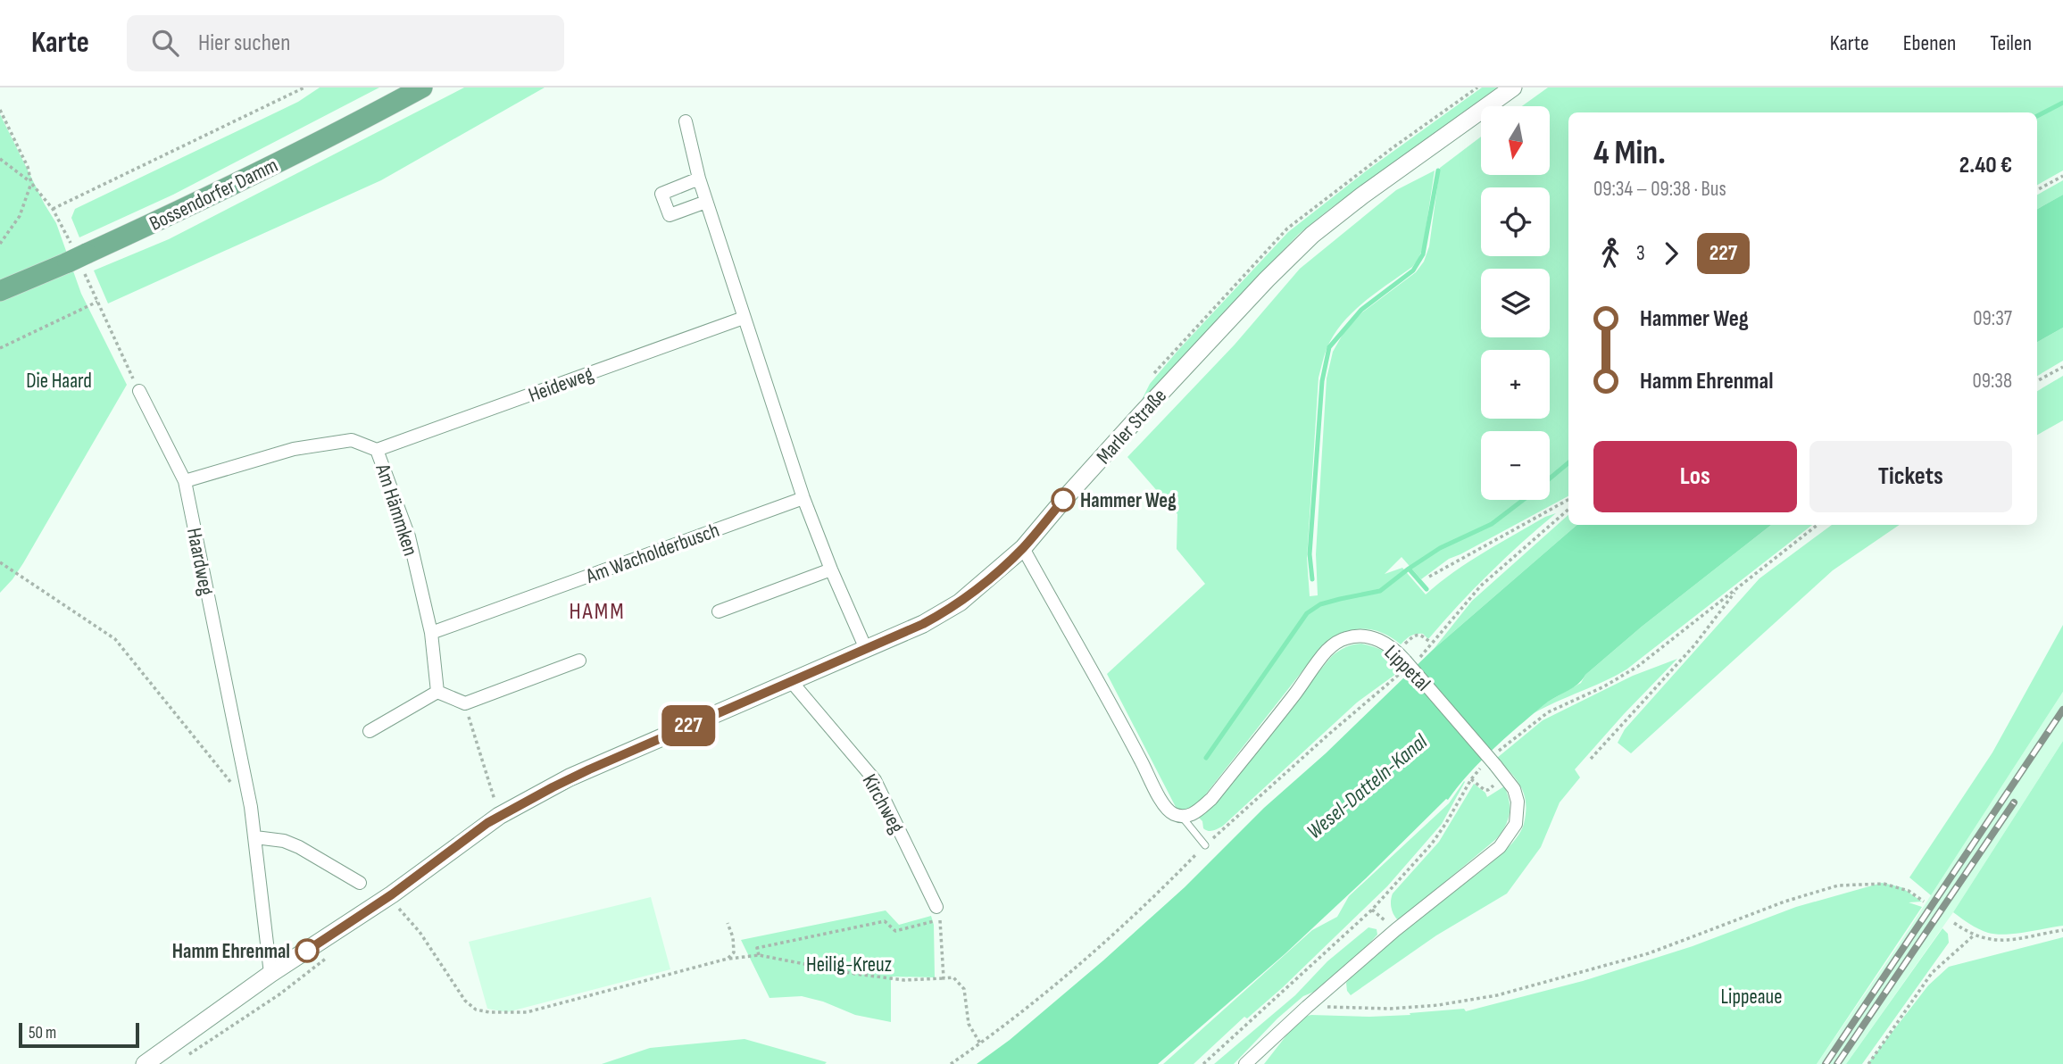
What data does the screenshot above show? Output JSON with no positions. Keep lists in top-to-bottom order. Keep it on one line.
{"streets":{"highway":["Bossendorfer Damm"],"main road":["Marler Straße"],"street":["Heideweg","Am Hämmken","Am Wacholderbusch","Haardweg","Lippetal","Kirchweg"]},"crossings":[["Heideweg","Am Hämmken"],["Marler Straße","Haardweg"],["Marler Straße","Kirchweg"],["Am Hämmken","Am Wacholderbusch"],["Am Hämmken","Haardweg"]],"districts":["HAMM"],"water":["Wesel-Datteln-Kanal"],"parks":["Die Haard","Heilig-Kreuz","Lippeaue"],"places":["Hammer Weg","Hamm Ehrenmal"],"lines":["bus line 227"],"scale_bar":"50 m","north":"bottom","page":{"header":"Karte","search":"Hier suchen","nav":["Karte","Ebenen","Teilen"],"on_map":"227","map_buttons":["+","−"],"heading":["4 Min.","09:34 – 09:38 · Bus","2.40 €"],"legs":["3","227"],"list":[{"name":"Hammer Weg","value":"09:37"},{"name":"Hamm Ehrenmal","value":"09:38"}],"buttons":["Los","Tickets"],"scale":"50 m"}}
